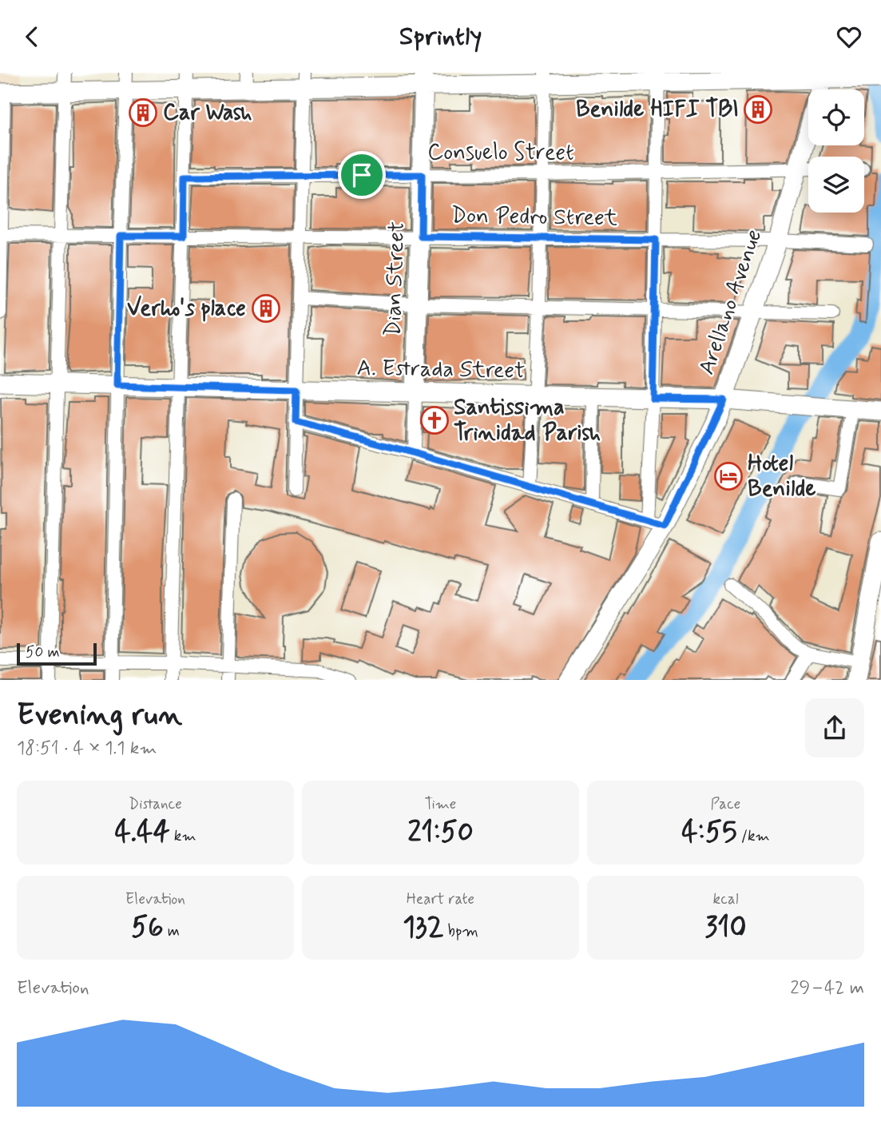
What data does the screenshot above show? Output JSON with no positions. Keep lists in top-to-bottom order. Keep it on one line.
{"streets":{"street":["Consuelo Street","Don Pedro Street","Dian Street","Arellano Avenue","A. Estrada Street"]},"crossings":[["Consuelo Street","Dian Street"],["Consuelo Street","Arellano Avenue"],["Don Pedro Street","Dian Street"],["Don Pedro Street","Arellano Avenue"],["Dian Street","A. Estrada Street"],["Arellano Avenue","A. Estrada Street"]],"places":{"building":["Benilde HIFI TBI","Car Wash","Verho's place"],"church":["Santissima Trinidad Parish"],"hotel":["Hotel Benilde"]},"scale_bar":"50 m","page":{"header":"Sprintly","scale":"50 m","heading":["Evening run","18:51 · 4 × 1.1 km"],"stats":[["Distance","4.44 km"],["Time","21:50"],["Pace","4:55 /km"],["Elevation","56 m"],["Heart rate","132 bpm"],["kcal","310"]],"chart":["Elevation","29–42 m"]}}
